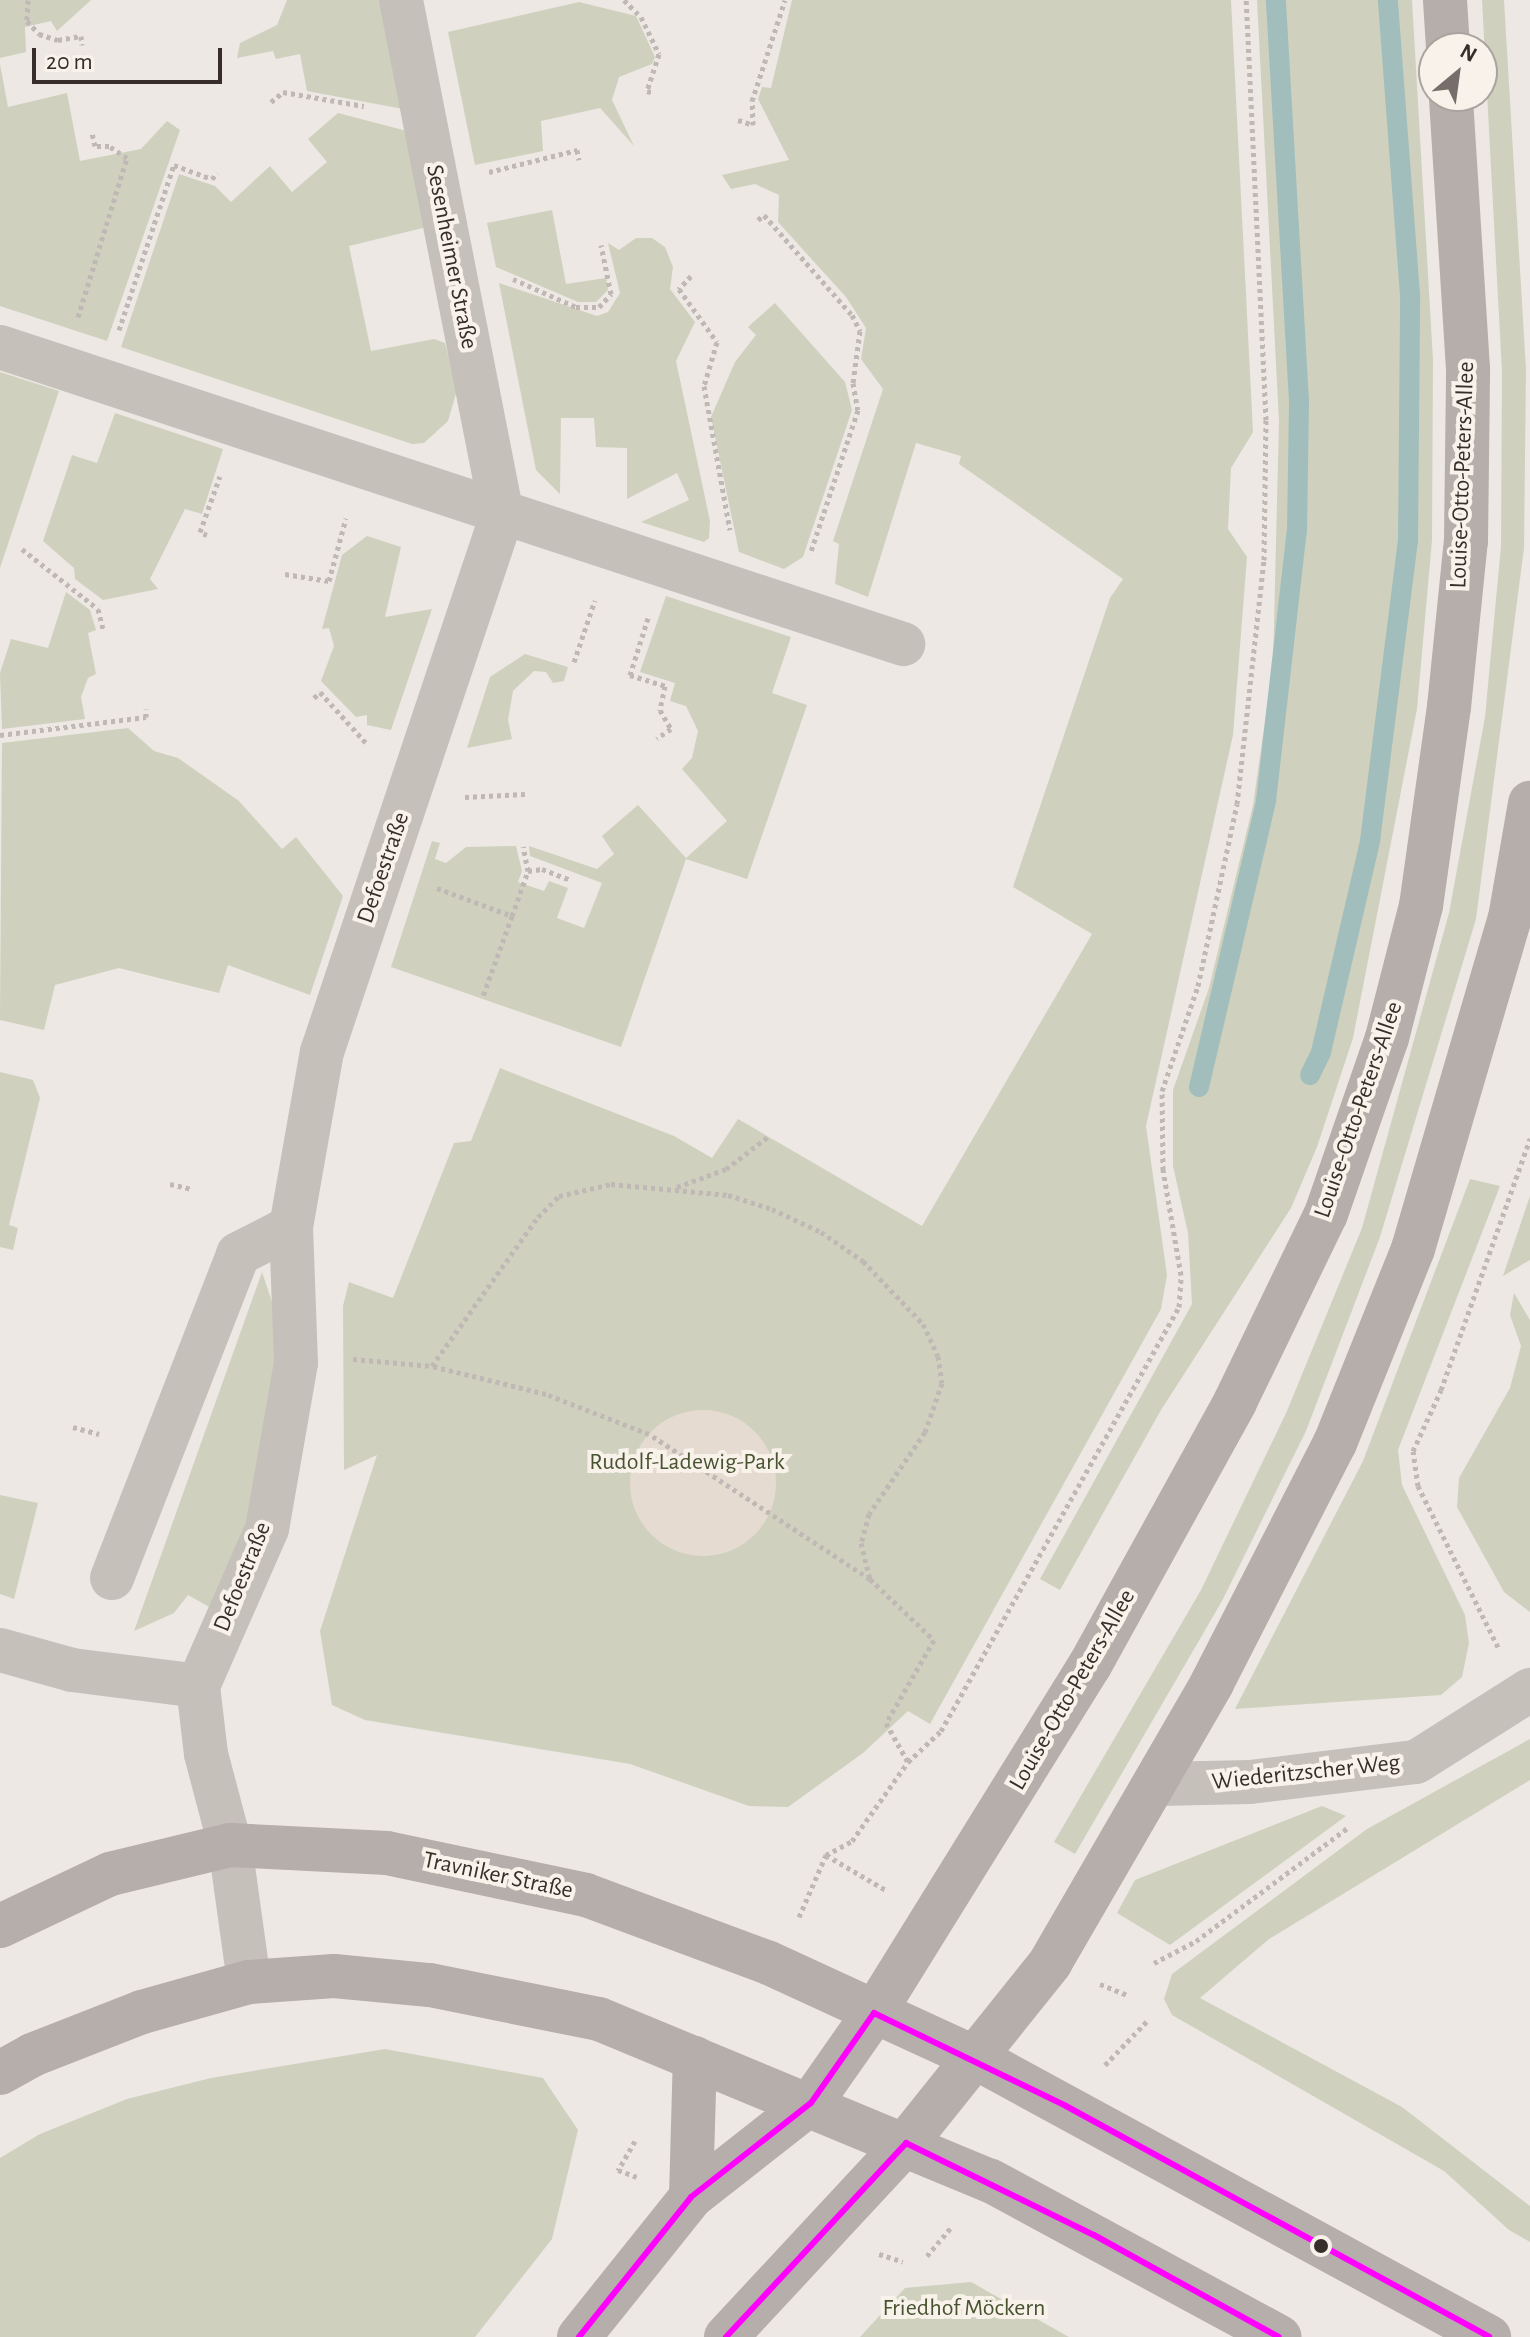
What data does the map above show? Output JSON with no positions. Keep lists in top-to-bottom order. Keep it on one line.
{"streets":{"main road":["Louise-Otto-Peters-Allee","Travniker Straße"],"street":["Sesenheimer Straße","Defoestraße","Wiederitzscher Weg"]},"crossings":[["Sesenheimer Straße","Defoestraße"],["Louise-Otto-Peters-Allee","Travniker Straße"]],"parks":["Rudolf-Ladewig-Park","Friedhof Möckern"],"scale_bar":"20 m","north":"top right"}
